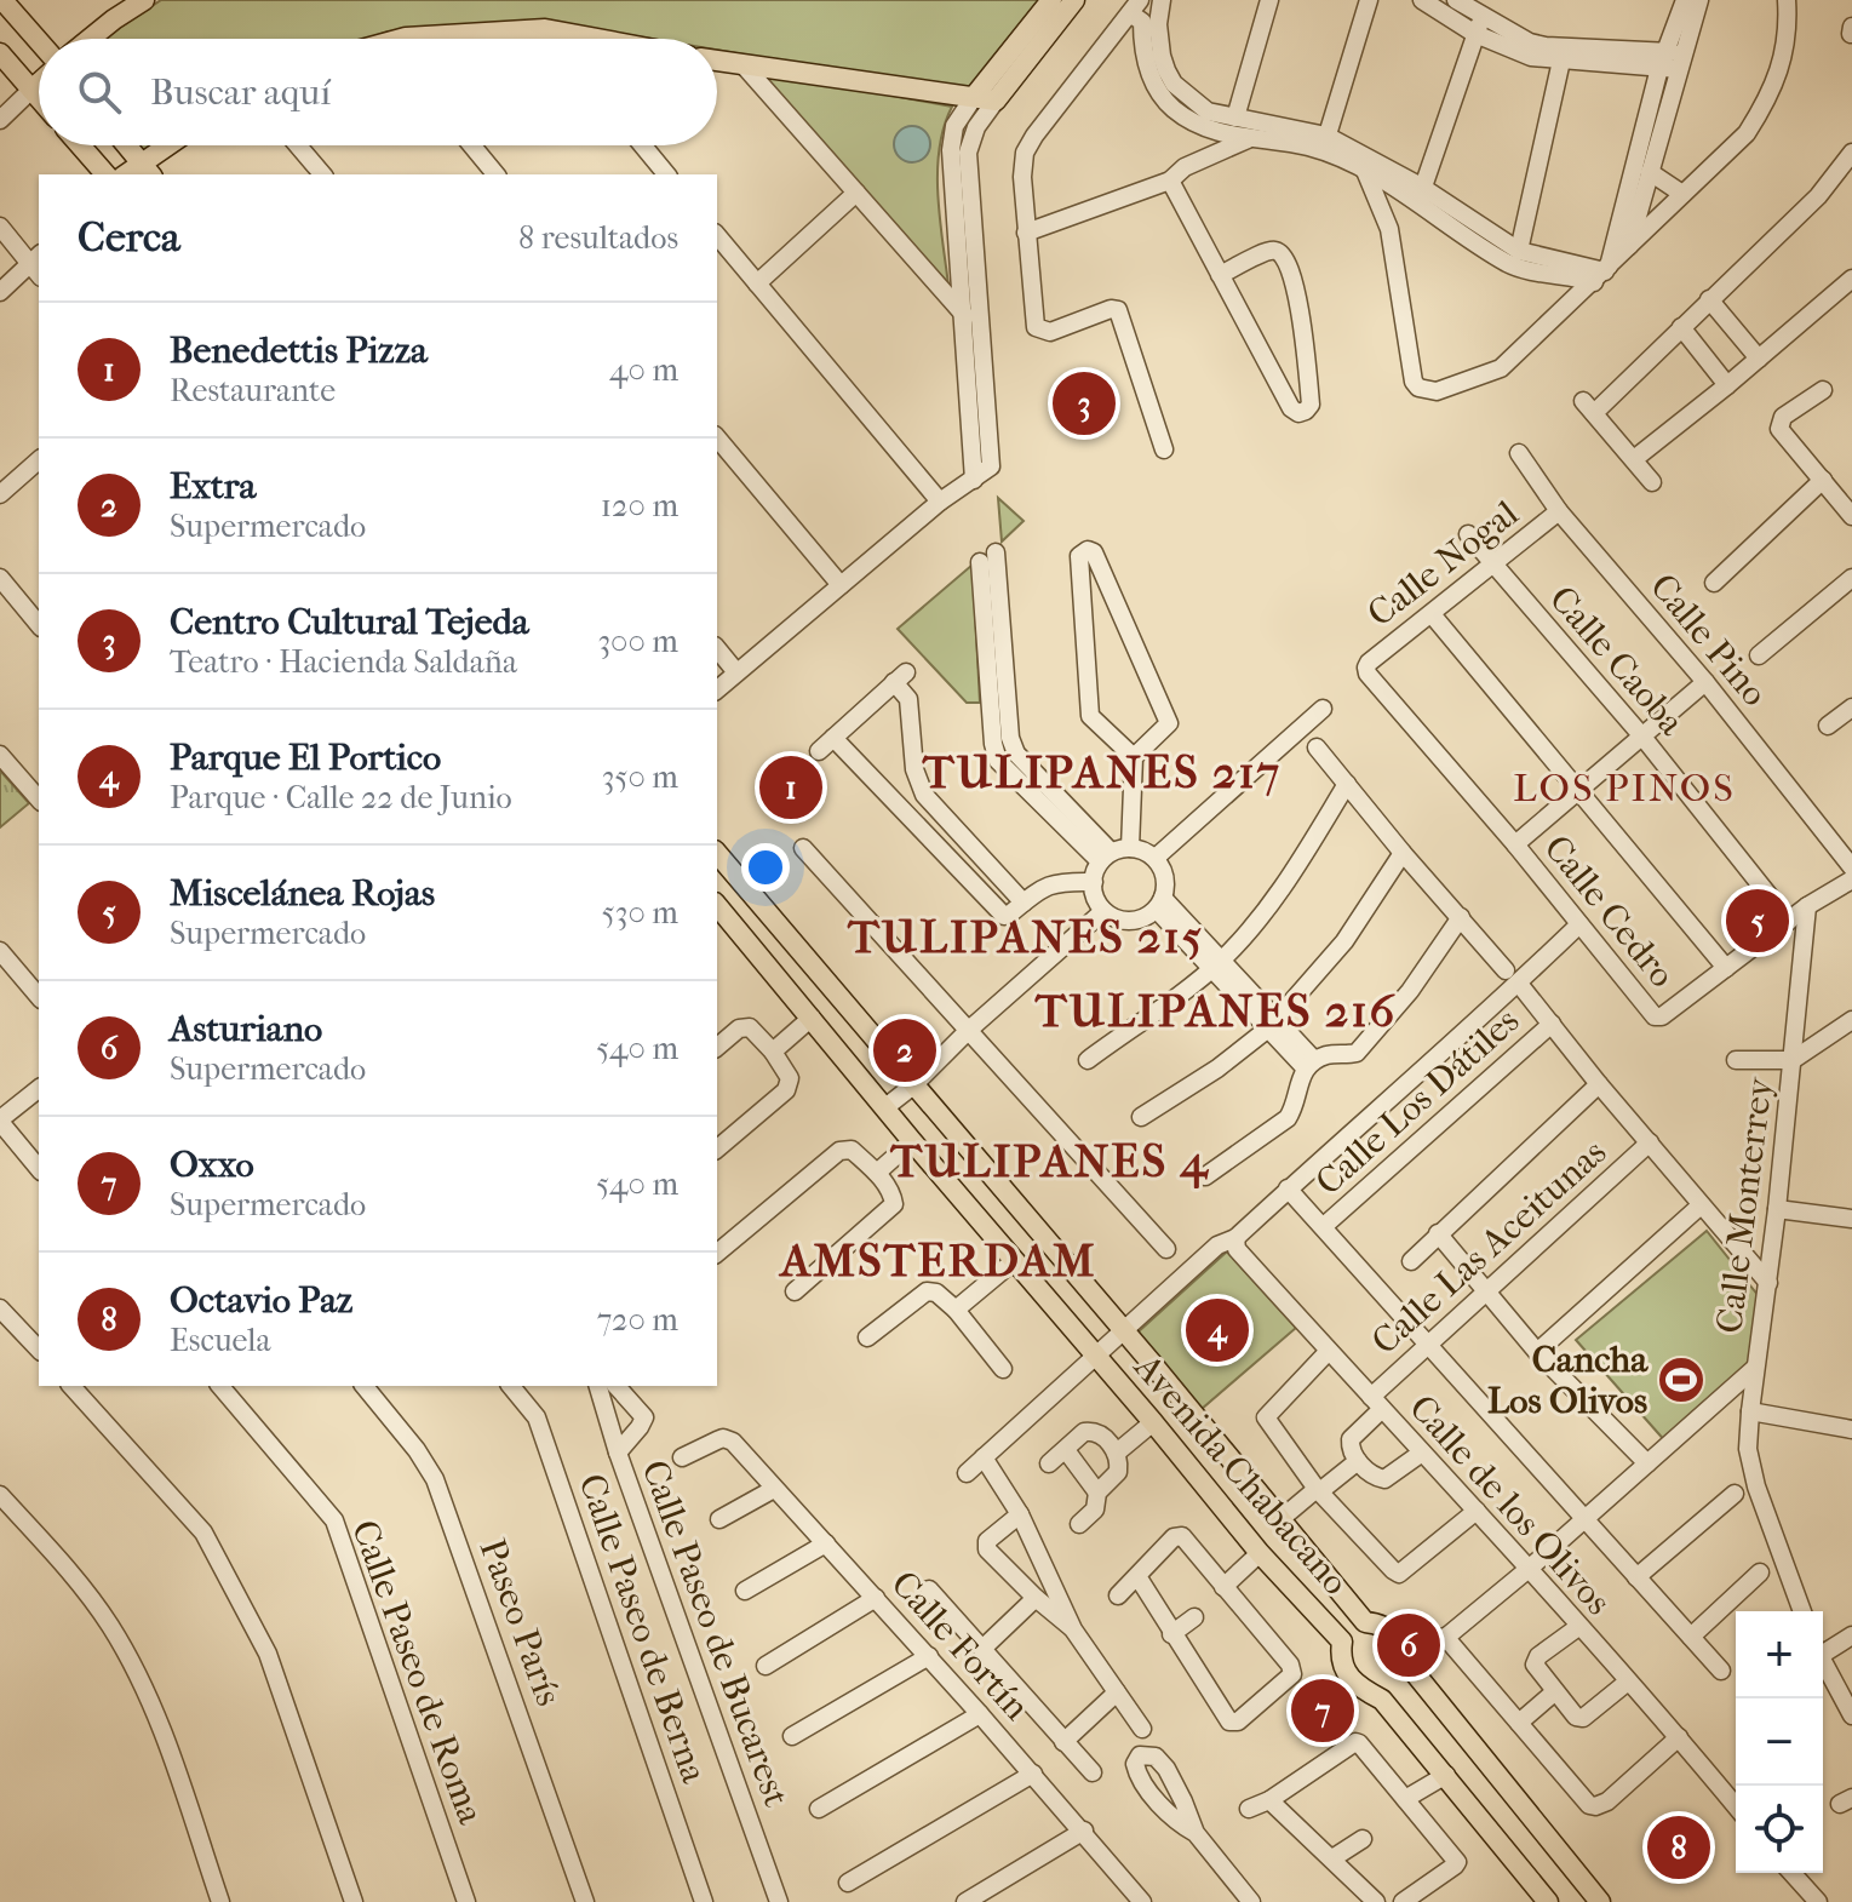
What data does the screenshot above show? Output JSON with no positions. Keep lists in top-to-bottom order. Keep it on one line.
{"streets":{"main road":["Avenida Chabacano"],"street":["Calle Nogal","Calle Pino","Calle Caoba","Calle Cedro","Calle Los Dátiles","Calle Monterrey","Calle Las Aceitunas","Calle de los Olivos","Paseo París","Calle Paseo de Berna","Calle Paseo de Bucarest","Calle Fortín","Calle Paseo de Roma"]},"crossings":[["Calle Nogal","Calle Pino"],["Calle Nogal","Calle Caoba"],["Calle Nogal","Calle Cedro"],["Calle Las Aceitunas","Calle de los Olivos"]],"districts":["TULIPANES 217","LOS PINOS","TULIPANES 215","TULIPANES 216","TULIPANES 4","AMSTERDAM"],"places":{"sports":["Cancha Los Olivos"]},"page":{"search":"Buscar aquí","heading":["Cerca","8 resultados"],"list":[{"mark":"1","name":"Benedettis Pizza","note":"Restaurante","value":"40 m"},{"mark":"2","name":"Extra","note":"Supermercado","value":"120 m"},{"mark":"3","name":"Centro Cultural Tejeda","note":"Teatro · Hacienda Saldaña","value":"300 m"},{"mark":"4","name":"Parque El Portico","note":"Parque · Calle 22 de Junio","value":"350 m"},{"mark":"5","name":"Miscelánea Rojas","note":"Supermercado","value":"530 m"},{"mark":"6","name":"Asturiano","note":"Supermercado","value":"540 m"},{"mark":"7","name":"Oxxo","note":"Supermercado","value":"540 m"},{"mark":"8","name":"Octavio Paz","note":"Escuela","value":"720 m"}],"pins":["3","1","5","2","4","6","7","8"],"map_buttons":["+","−"]}}
